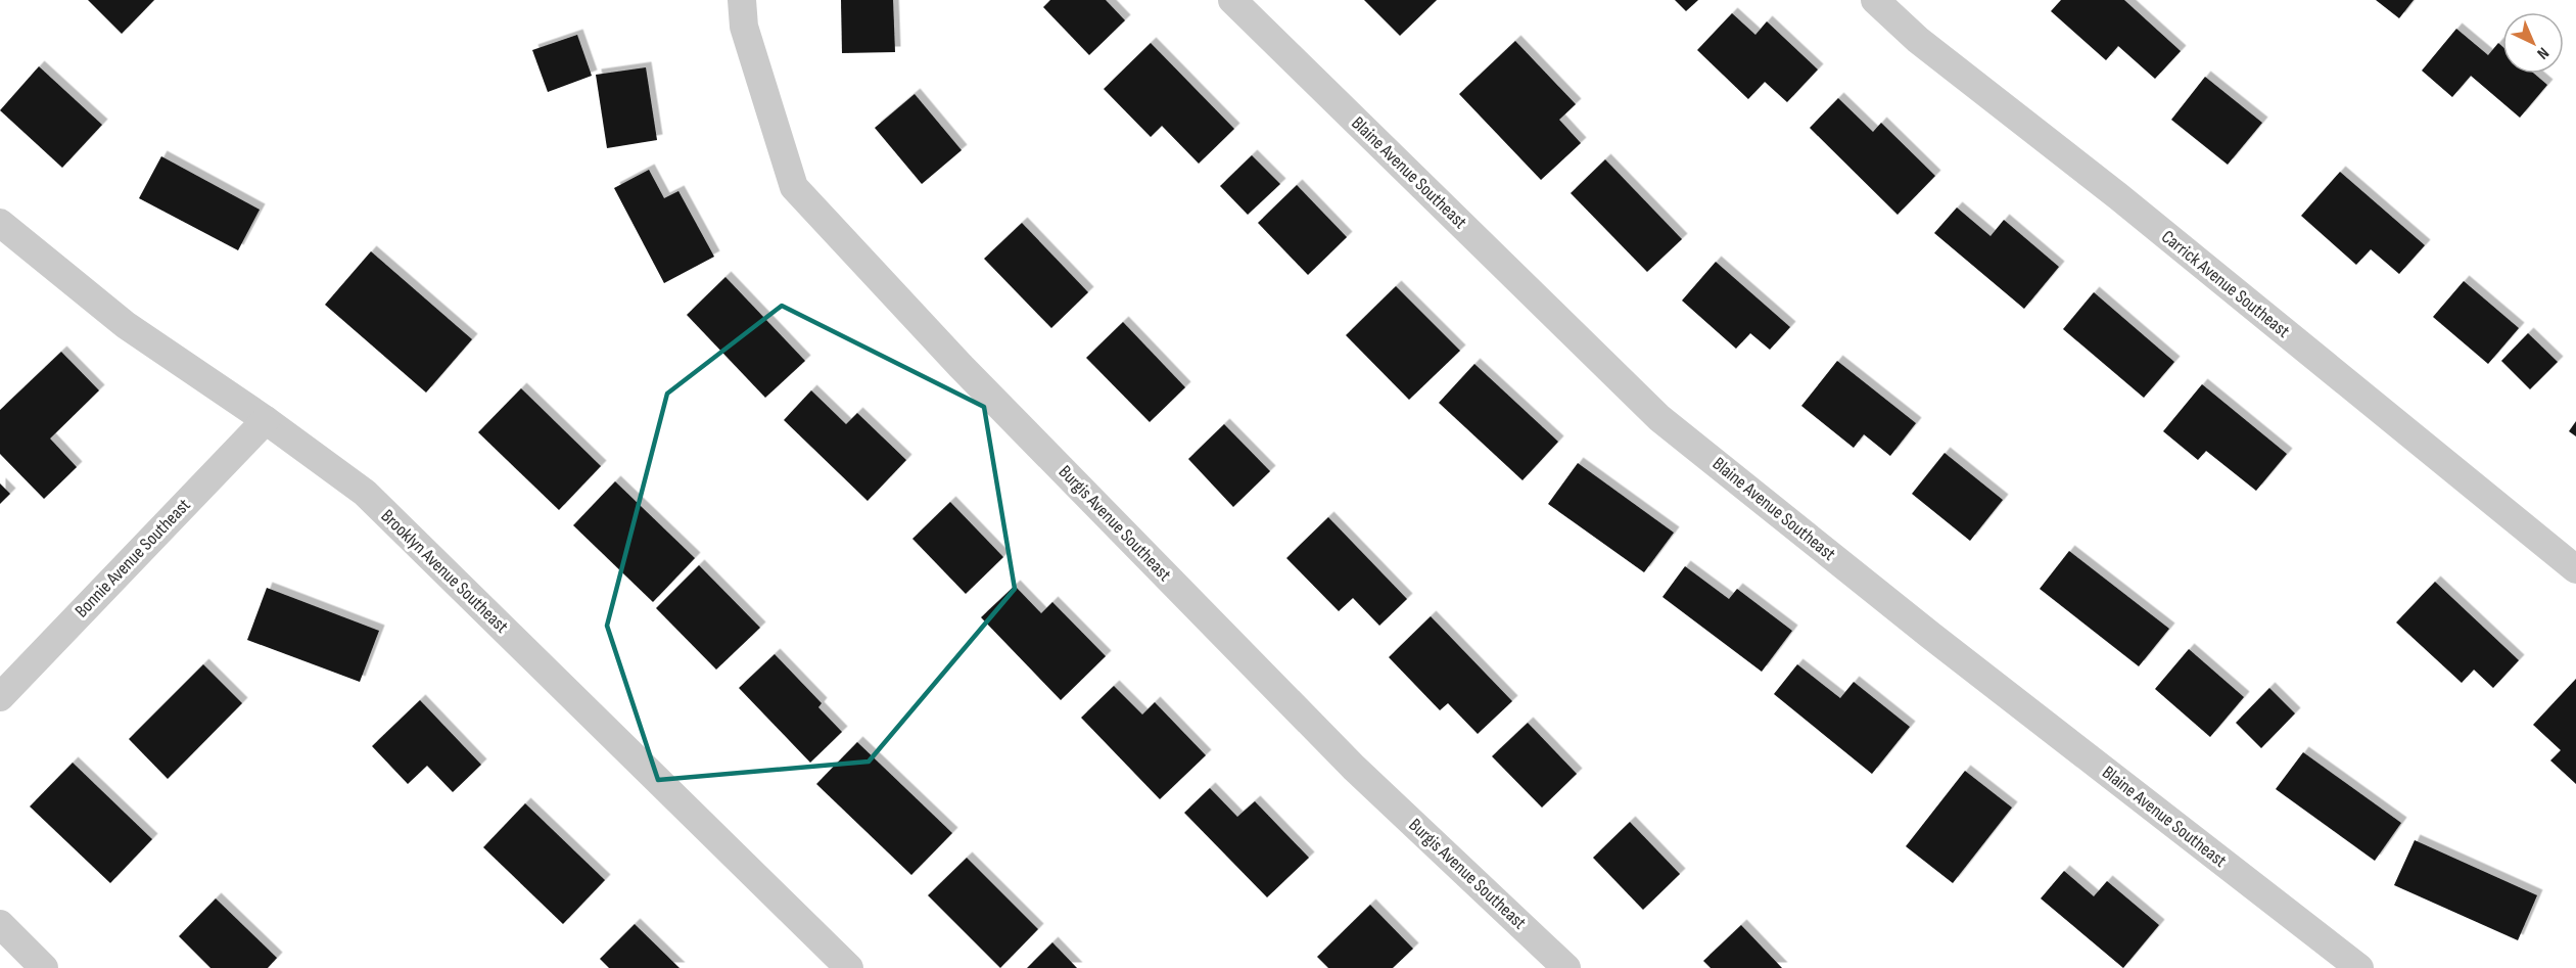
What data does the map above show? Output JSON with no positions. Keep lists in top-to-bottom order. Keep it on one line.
{"streets":{"street":["Blaine Avenue Southeast","Carrick Avenue Southeast","Burgis Avenue Southeast","Bonnie Avenue Southeast","Brooklyn Avenue Southeast"]},"crossings":[["Bonnie Avenue Southeast","Brooklyn Avenue Southeast"]],"north":"bottom right"}
